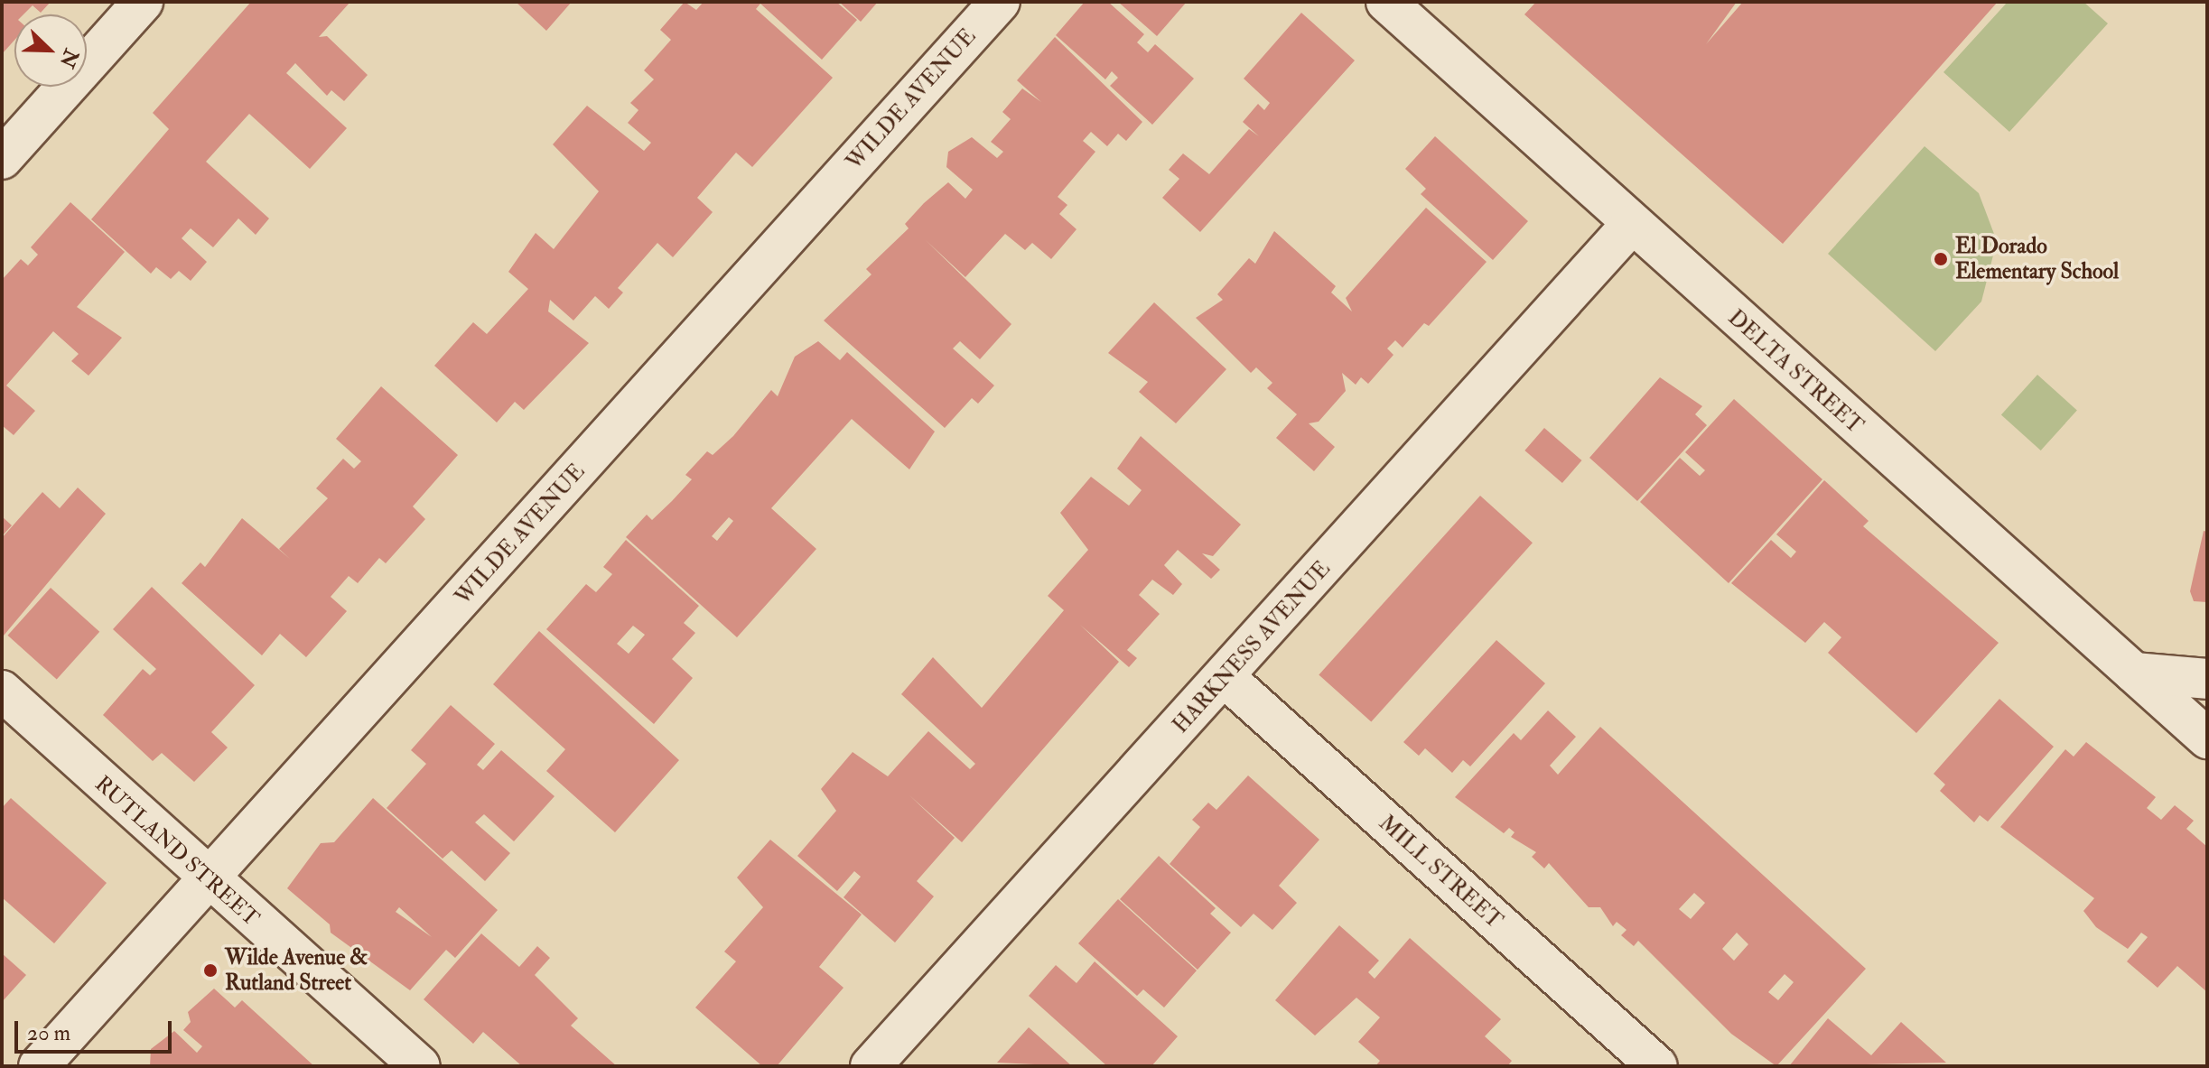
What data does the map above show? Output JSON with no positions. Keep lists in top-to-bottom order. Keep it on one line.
{"streets":{"street":["WILDE AVENUE","DELTA STREET","HARKNESS AVENUE","RUTLAND STREET","MILL STREET"]},"crossings":[["WILDE AVENUE","RUTLAND STREET"],["DELTA STREET","HARKNESS AVENUE"],["HARKNESS AVENUE","MILL STREET"]],"places":["El Dorado Elementary School","Wilde Avenue & Rutland Street"],"scale_bar":"20 m","north":"bottom right"}
